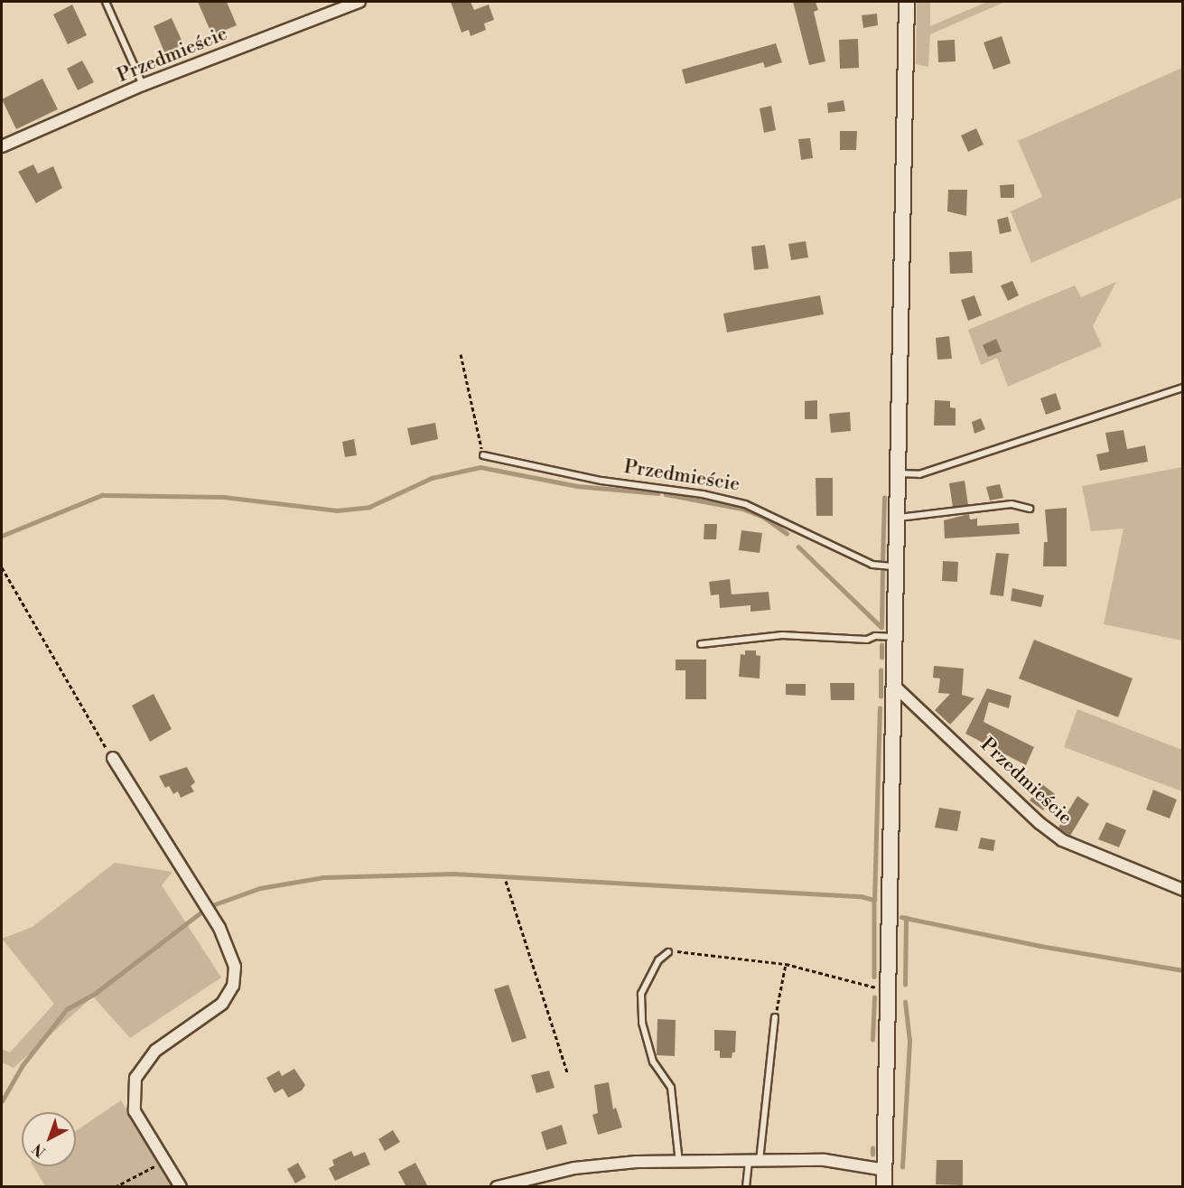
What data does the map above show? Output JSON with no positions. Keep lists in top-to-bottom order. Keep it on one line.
{"streets":{"street":["Przedmieście"]},"north":"bottom left"}
